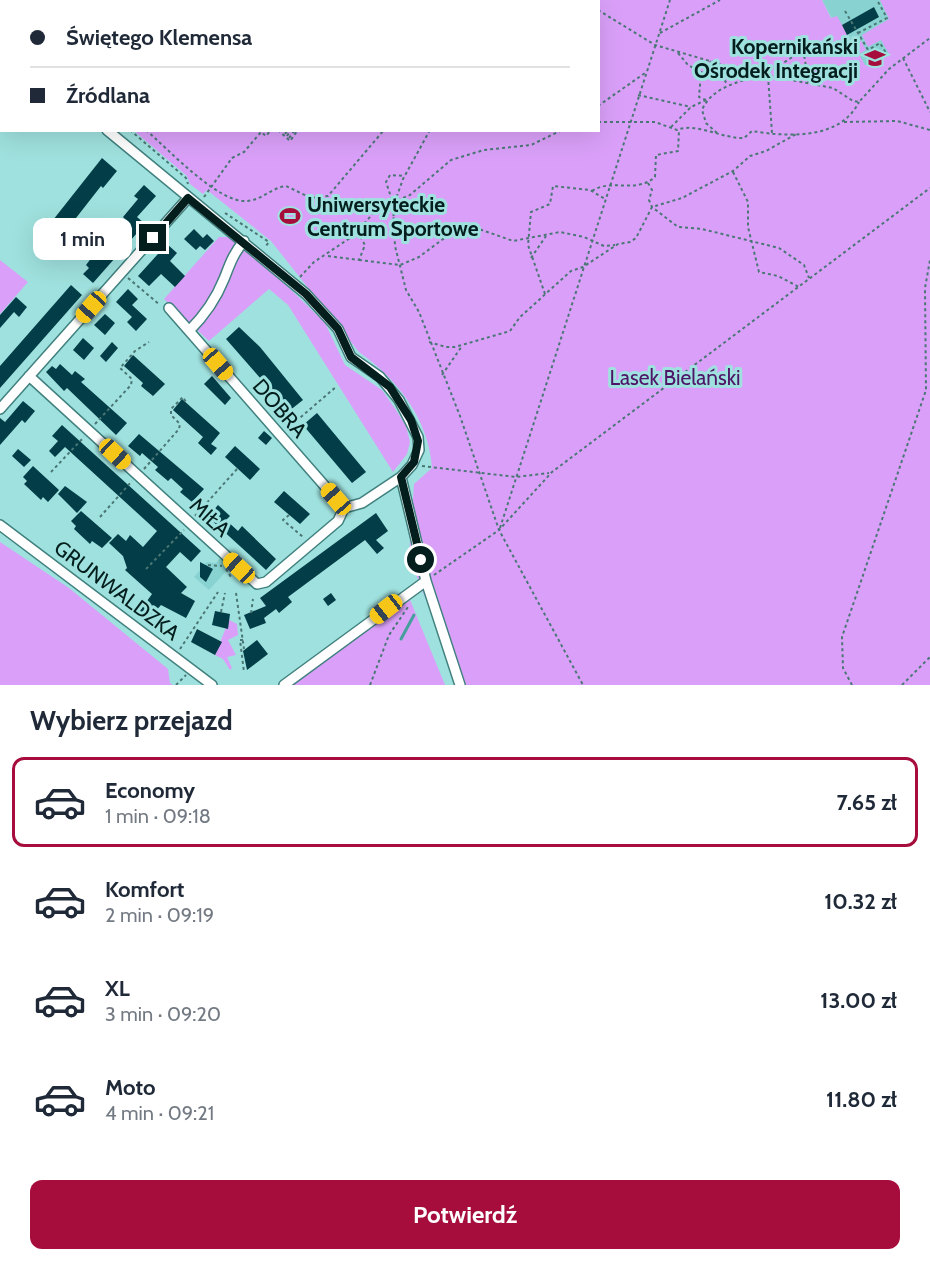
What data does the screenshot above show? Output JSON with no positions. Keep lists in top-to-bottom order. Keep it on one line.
{"streets":{"street":["DOBRA","MIŁA","GRUNWALDZKA"]},"crossings":[["DOBRA","MIŁA"]],"parks":["Lasek Bielański"],"places":{"school or university":["Kopernikański Ośrodek Integracji"],"sports":["Uniwersyteckie Centrum Sportowe"]},"page":{"banner":["Świętego Klemensa","Źródlana"],"bubble":"1 min","heading":"Wybierz przejazd","list":[{"name":"Economy","note":"1 min · 09:18","value":"7.65 zł"},{"name":"Komfort","note":"2 min · 09:19","value":"10.32 zł"},{"name":"XL","note":"3 min · 09:20","value":"13.00 zł"},{"name":"Moto","note":"4 min · 09:21","value":"11.80 zł"}],"buttons":"Potwierdź"}}
